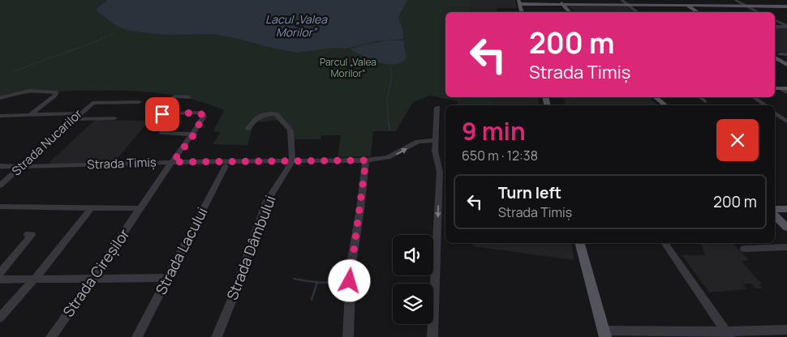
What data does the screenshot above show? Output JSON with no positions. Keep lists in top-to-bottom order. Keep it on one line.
{"streets":{"street":["Strada Nucarilor","Strada Timiș","Strada Dâmbului","Strada Lacului","Strada Cireșilor"]},"crossings":[["Strada Nucarilor","Strada Timiș"],["Strada Timiș","Strada Dâmbului"],["Strada Timiș","Strada Cireșilor"]],"water":["Lacul „Valea Morilor”"],"parks":["Parcul „Valea Morilor”"],"page":{"turn":["200 m","Strada Timiș"],"heading":["9 min","650 m · 12:38"],"list":[{"name":"Turn left","note":"Strada Timiș","value":"200 m"}]}}
